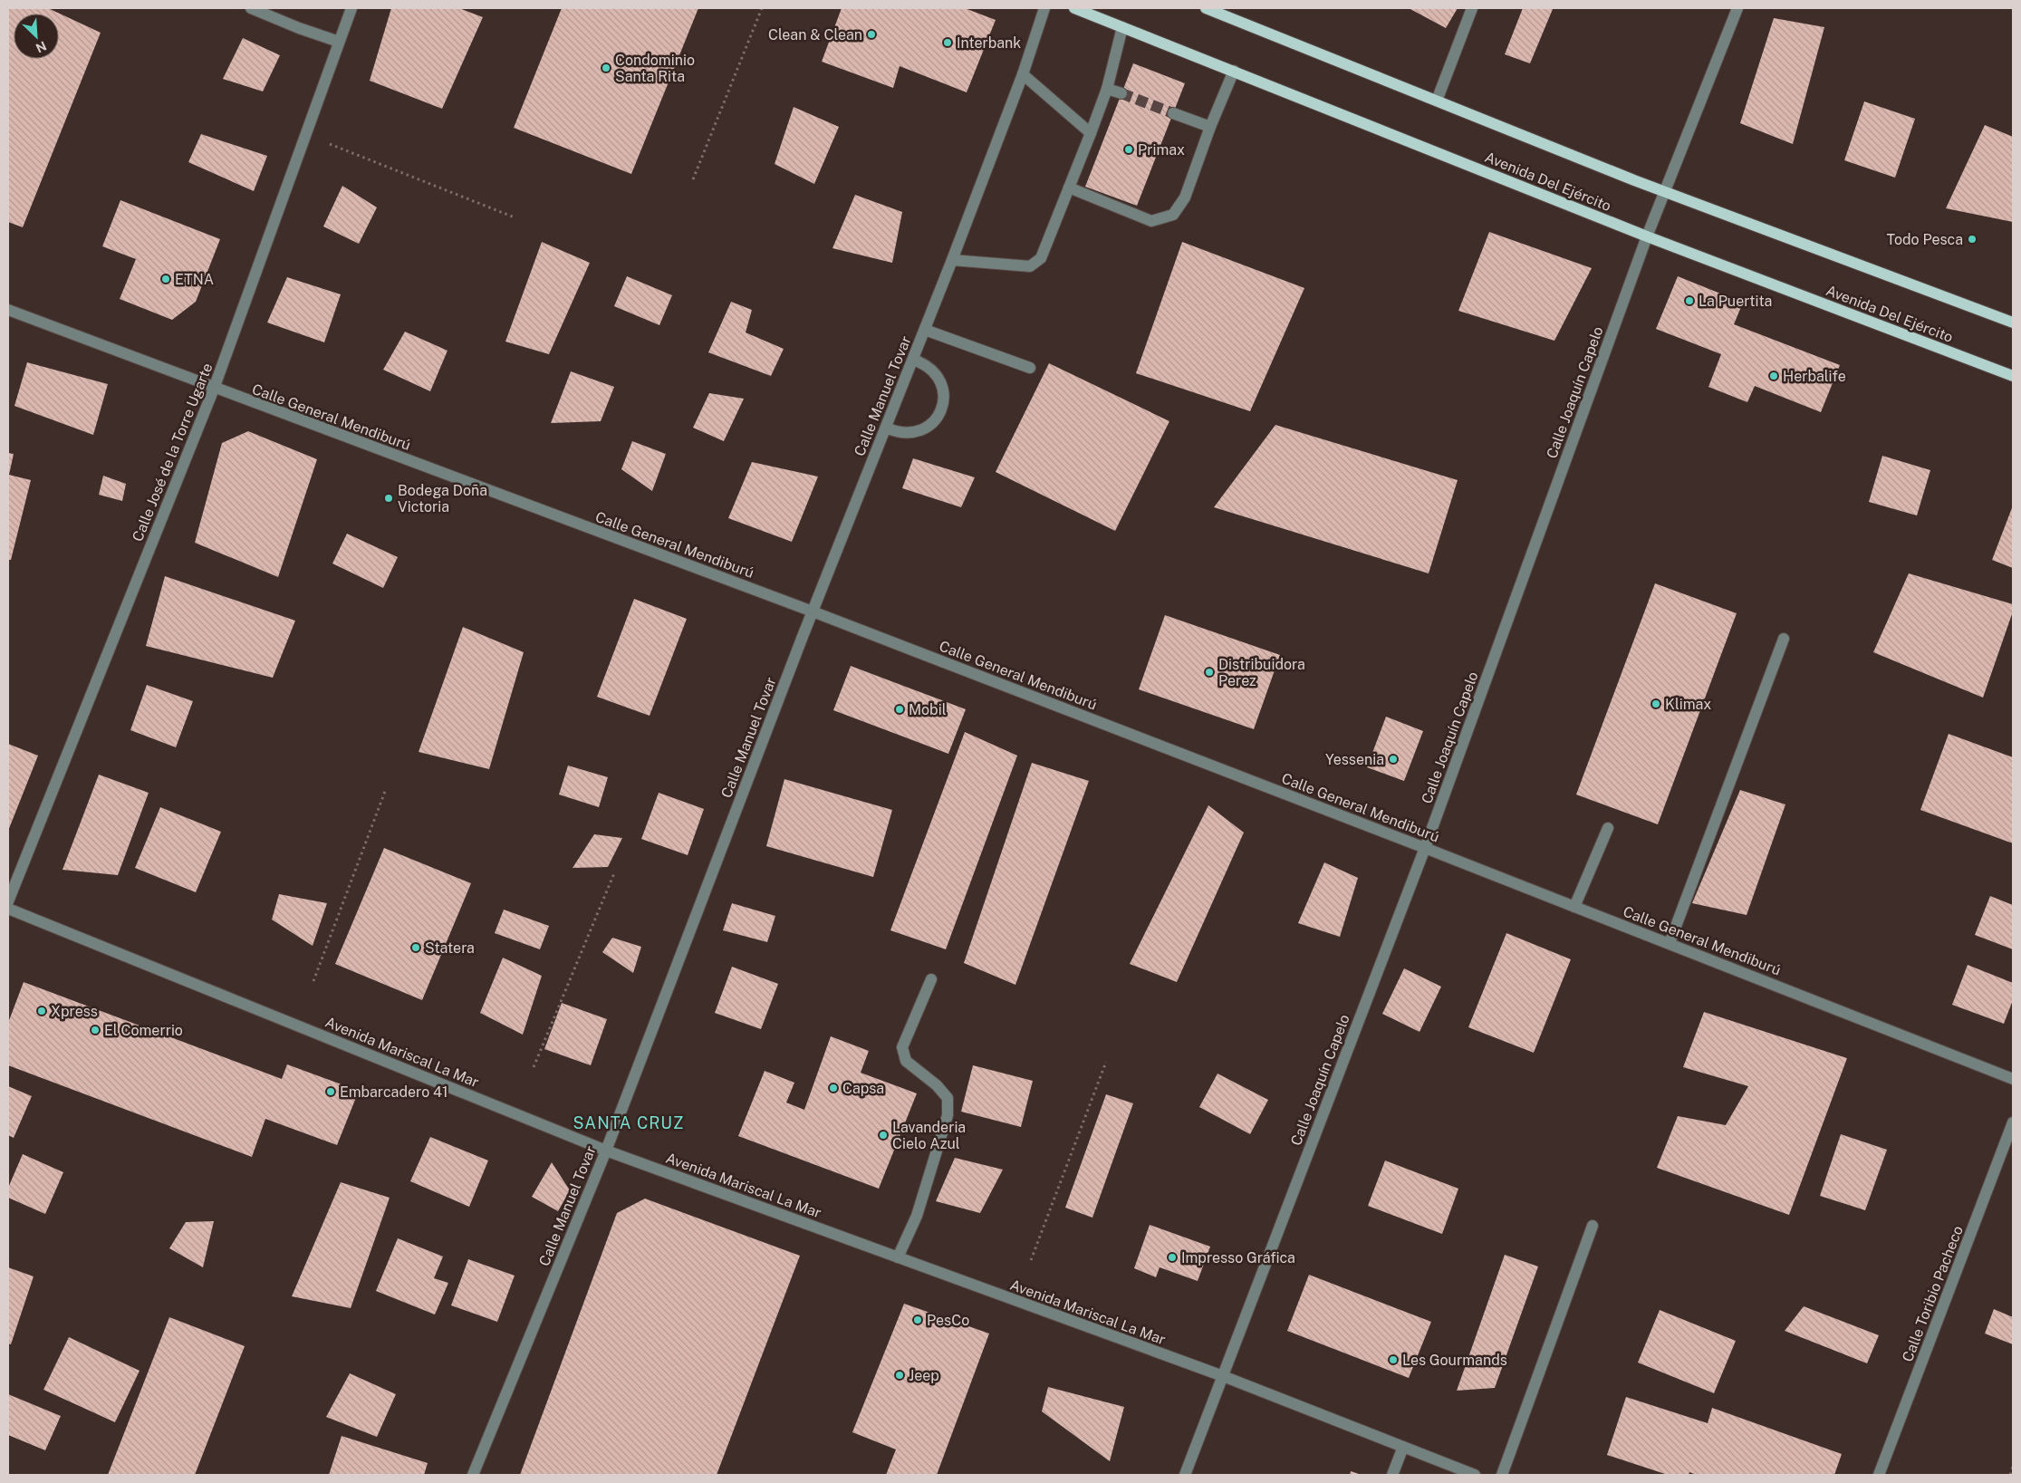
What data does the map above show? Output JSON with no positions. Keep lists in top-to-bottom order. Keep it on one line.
{"streets":{"main road":["Avenida Del Ejército"],"street":["Calle Joaquín Capelo","Calle Manuel Tovar","Calle General Mendiburú","Calle José de la Torre Ugarte","Avenida Mariscal La Mar","Calle Toribio Pacheco"]},"crossings":[["Avenida Del Ejército","Calle Joaquín Capelo"],["Calle Joaquín Capelo","Calle General Mendiburú"],["Calle Joaquín Capelo","Avenida Mariscal La Mar"],["Calle Manuel Tovar","Calle General Mendiburú"],["Calle Manuel Tovar","Avenida Mariscal La Mar"],["Calle General Mendiburú","Calle José de la Torre Ugarte"]],"districts":["SANTA CRUZ"],"places":["Clean & Clean","Interbank","Condominio Santa Rita","Primax","Todo Pesca","ETNA","La Puertita","Herbalife","Bodega Doña Victoria","Distribuidora Perez","Klimax","Mobil","Yessenia","Statera","Xpress","El Comerrio","Capsa","Embarcadero 41","Lavanderia Cielo Azul","Impresso Gráfica","PesCo","Les Gourmands","Jeep"],"north":"bottom right"}
